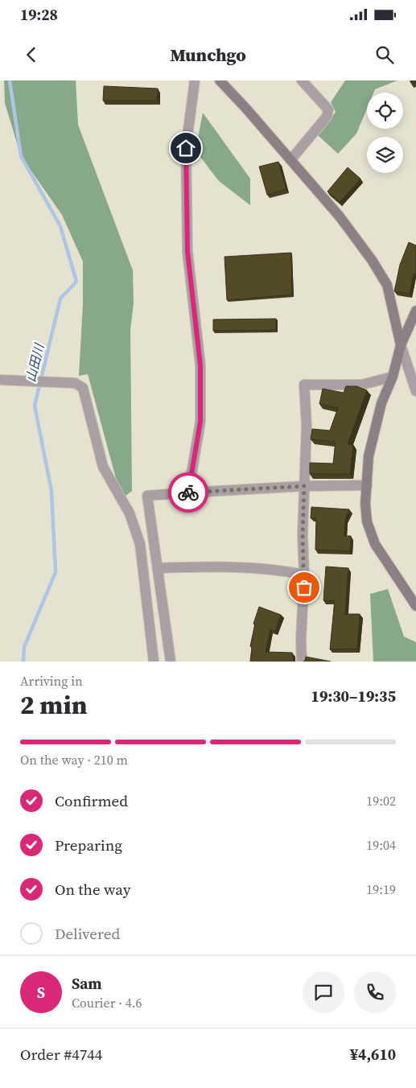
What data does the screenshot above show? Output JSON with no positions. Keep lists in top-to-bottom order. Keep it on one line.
{"water":["山田川"],"page":{"status":"19:28","header":"Munchgo","heading":["2 min","Arriving in","19:30–19:35"],"panel":["Sam","Courier · 4.6","Order #4744","¥4,610"],"bar":"On the way · 210 m","list":[["Confirmed","19:02"],["Preparing","19:04"],["On the way","19:19"],"Delivered"],"round":"S"}}
